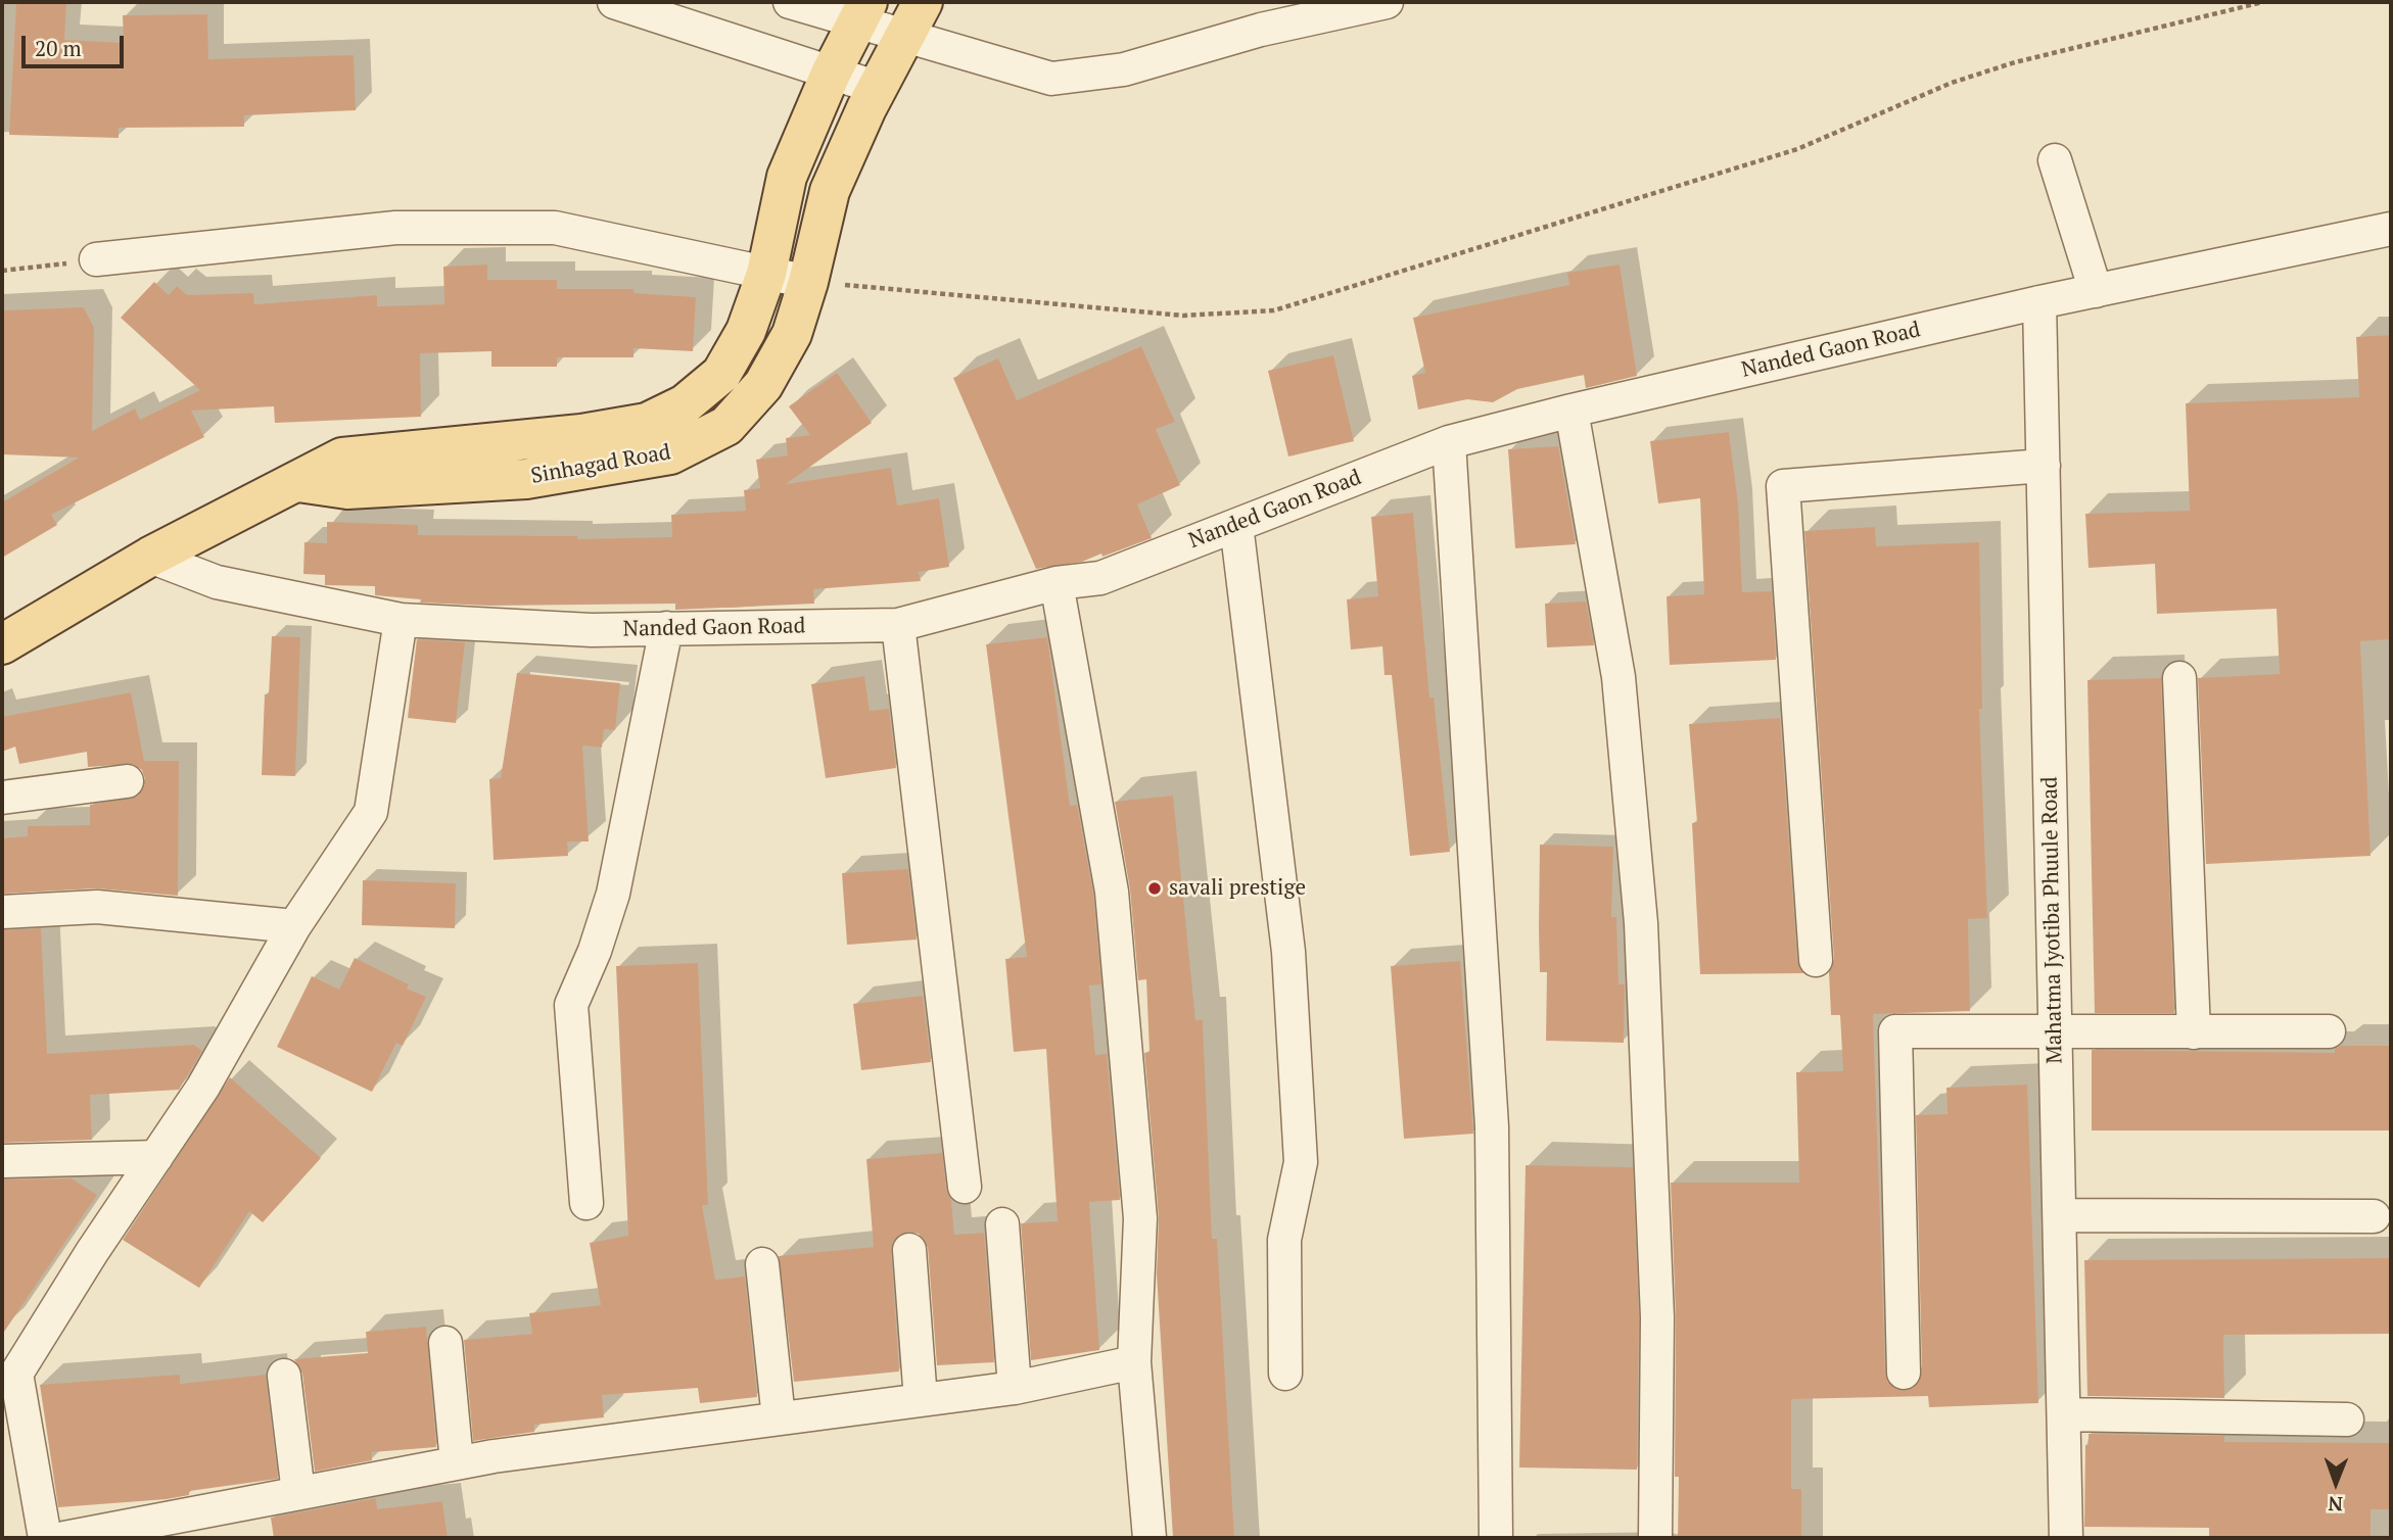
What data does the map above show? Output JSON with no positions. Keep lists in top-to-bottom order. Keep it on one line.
{"streets":{"main road":["Sinhagad Road"],"street":["Nanded Gaon Road","Mahatma Jyotiba Phuule Road"]},"crossings":[["Nanded Gaon Road","Sinhagad Road"],["Nanded Gaon Road","Mahatma Jyotiba Phuule Road"]],"places":["savali prestige"],"scale_bar":"20 m","north":"bottom"}
